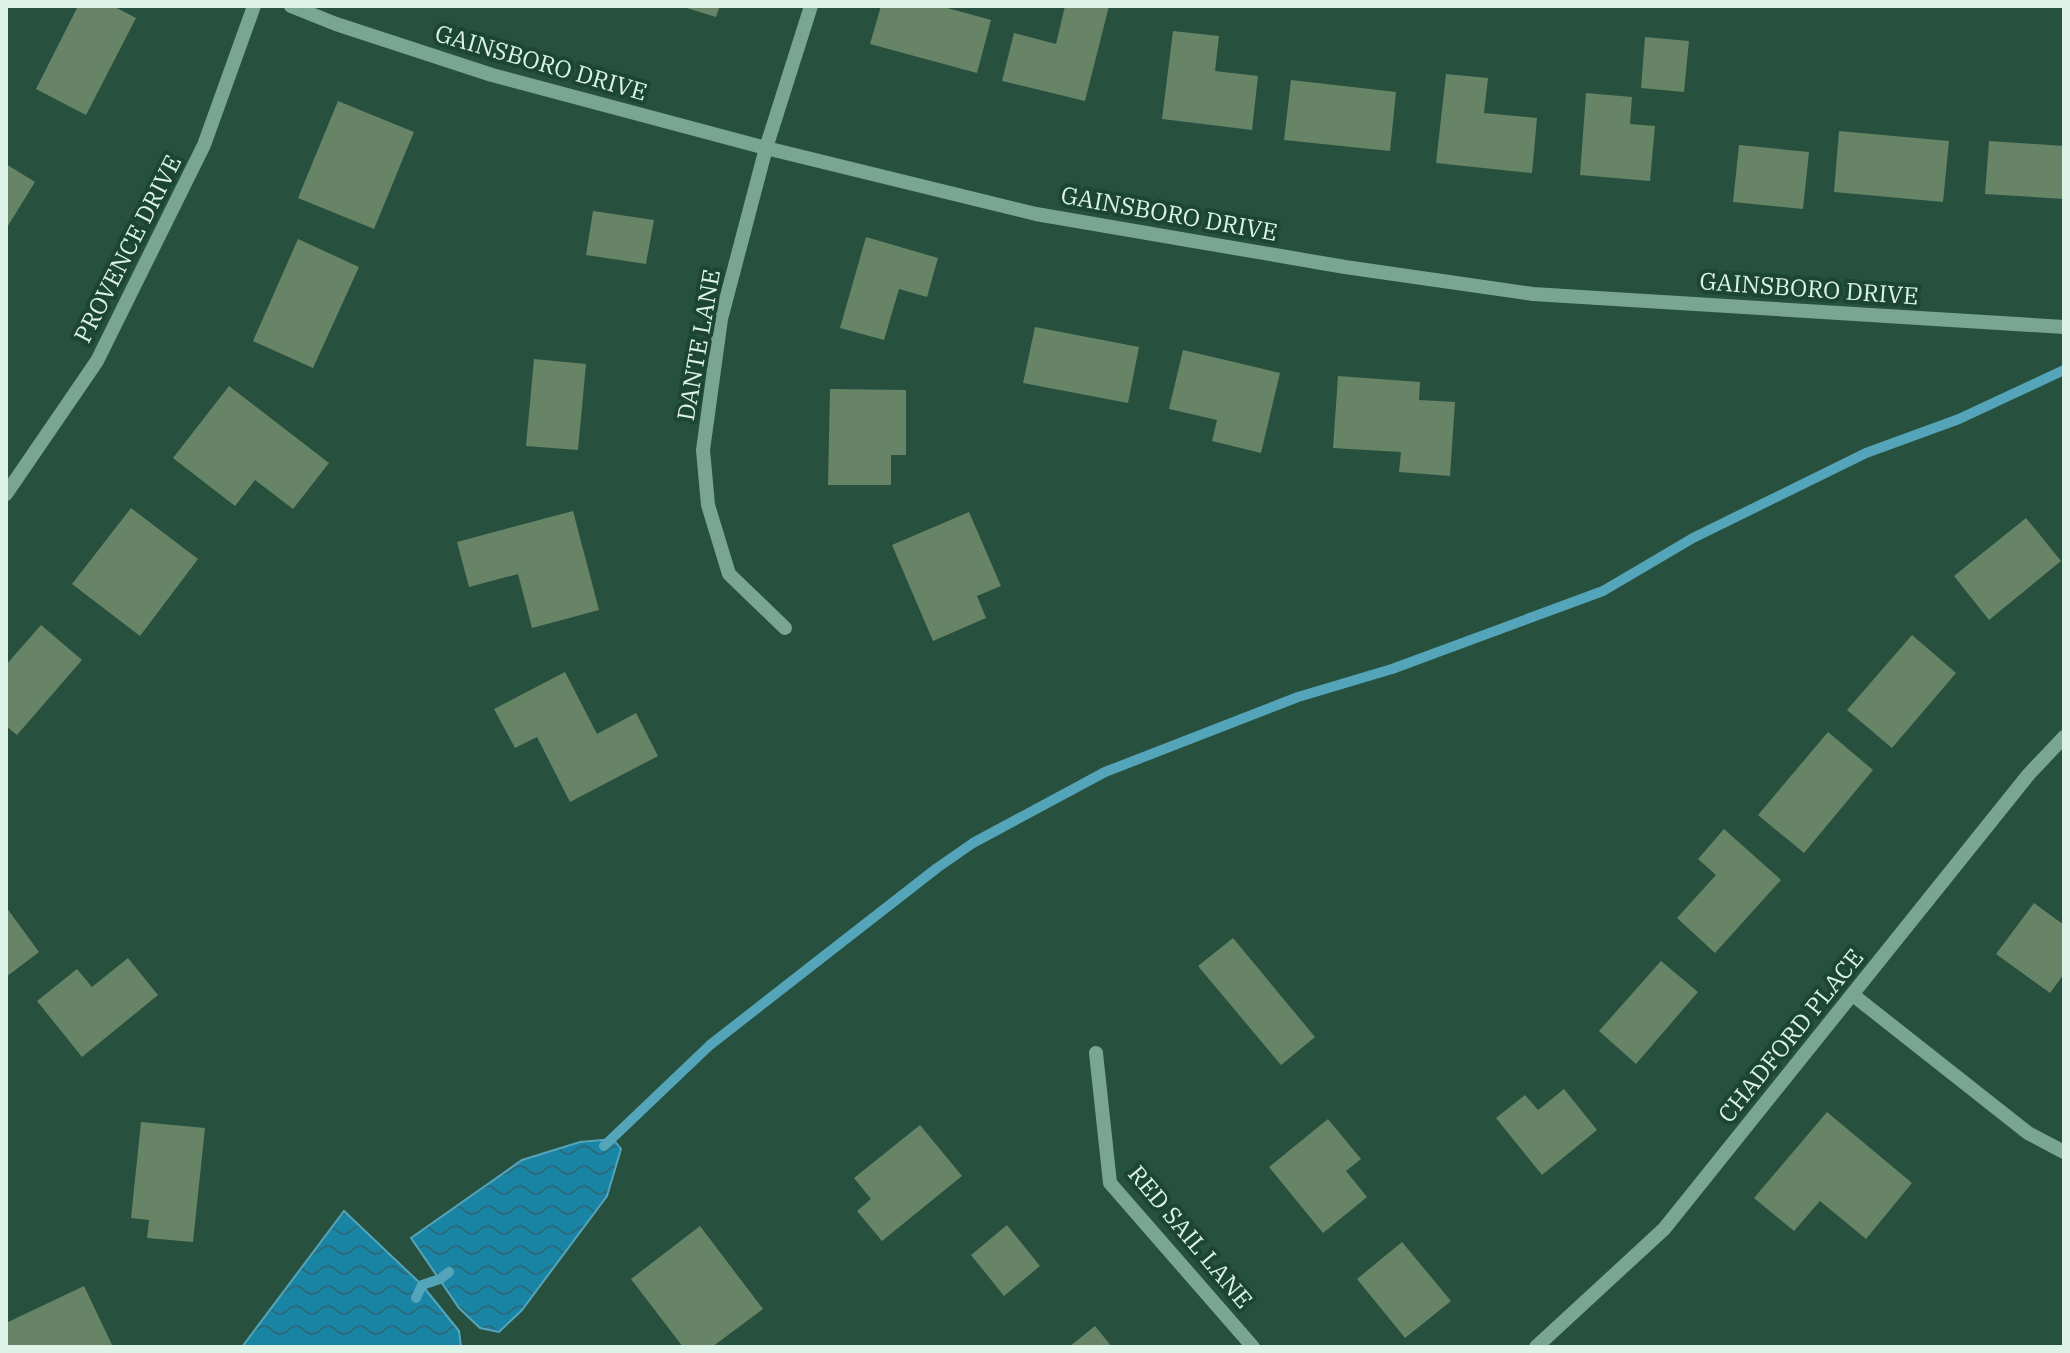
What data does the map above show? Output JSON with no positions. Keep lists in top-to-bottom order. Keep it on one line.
{"streets":{"street":["GAINSBORO DRIVE","PROVENCE DRIVE","DANTE LANE","CHADFORD PLACE","RED SAIL LANE"]},"crossings":[["GAINSBORO DRIVE","DANTE LANE"]]}
